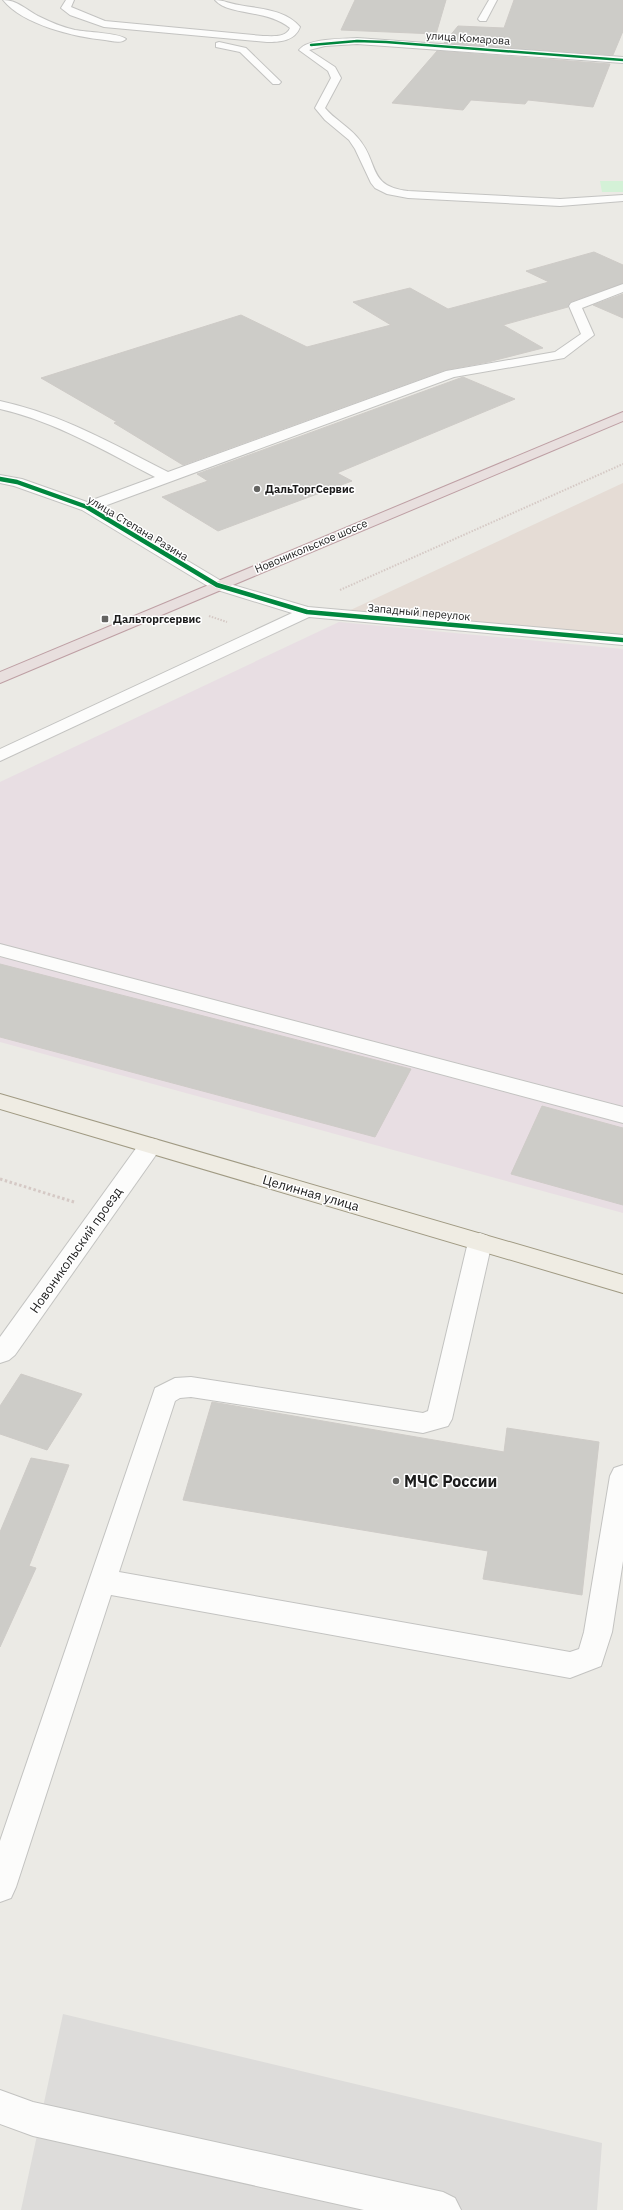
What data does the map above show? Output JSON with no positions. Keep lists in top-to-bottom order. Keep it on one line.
{"streets":{"highway":["Новоникольское шоссе"],"main road":["Целинная улица"],"street":["улица Комарова","улица Степана Разина","Западный переулок","Новоникольский проезд"]},"crossings":[["улица Степана Разина","Новоникольское шоссе"],["улица Степана Разина","Западный переулок"],["Новоникольское шоссе","Западный переулок"],["Целинная улица","Новоникольский проезд"]],"places":{"other":["ДальТоргСервис","МЧС России"],"transit":["Дальторгсервис"]}}
